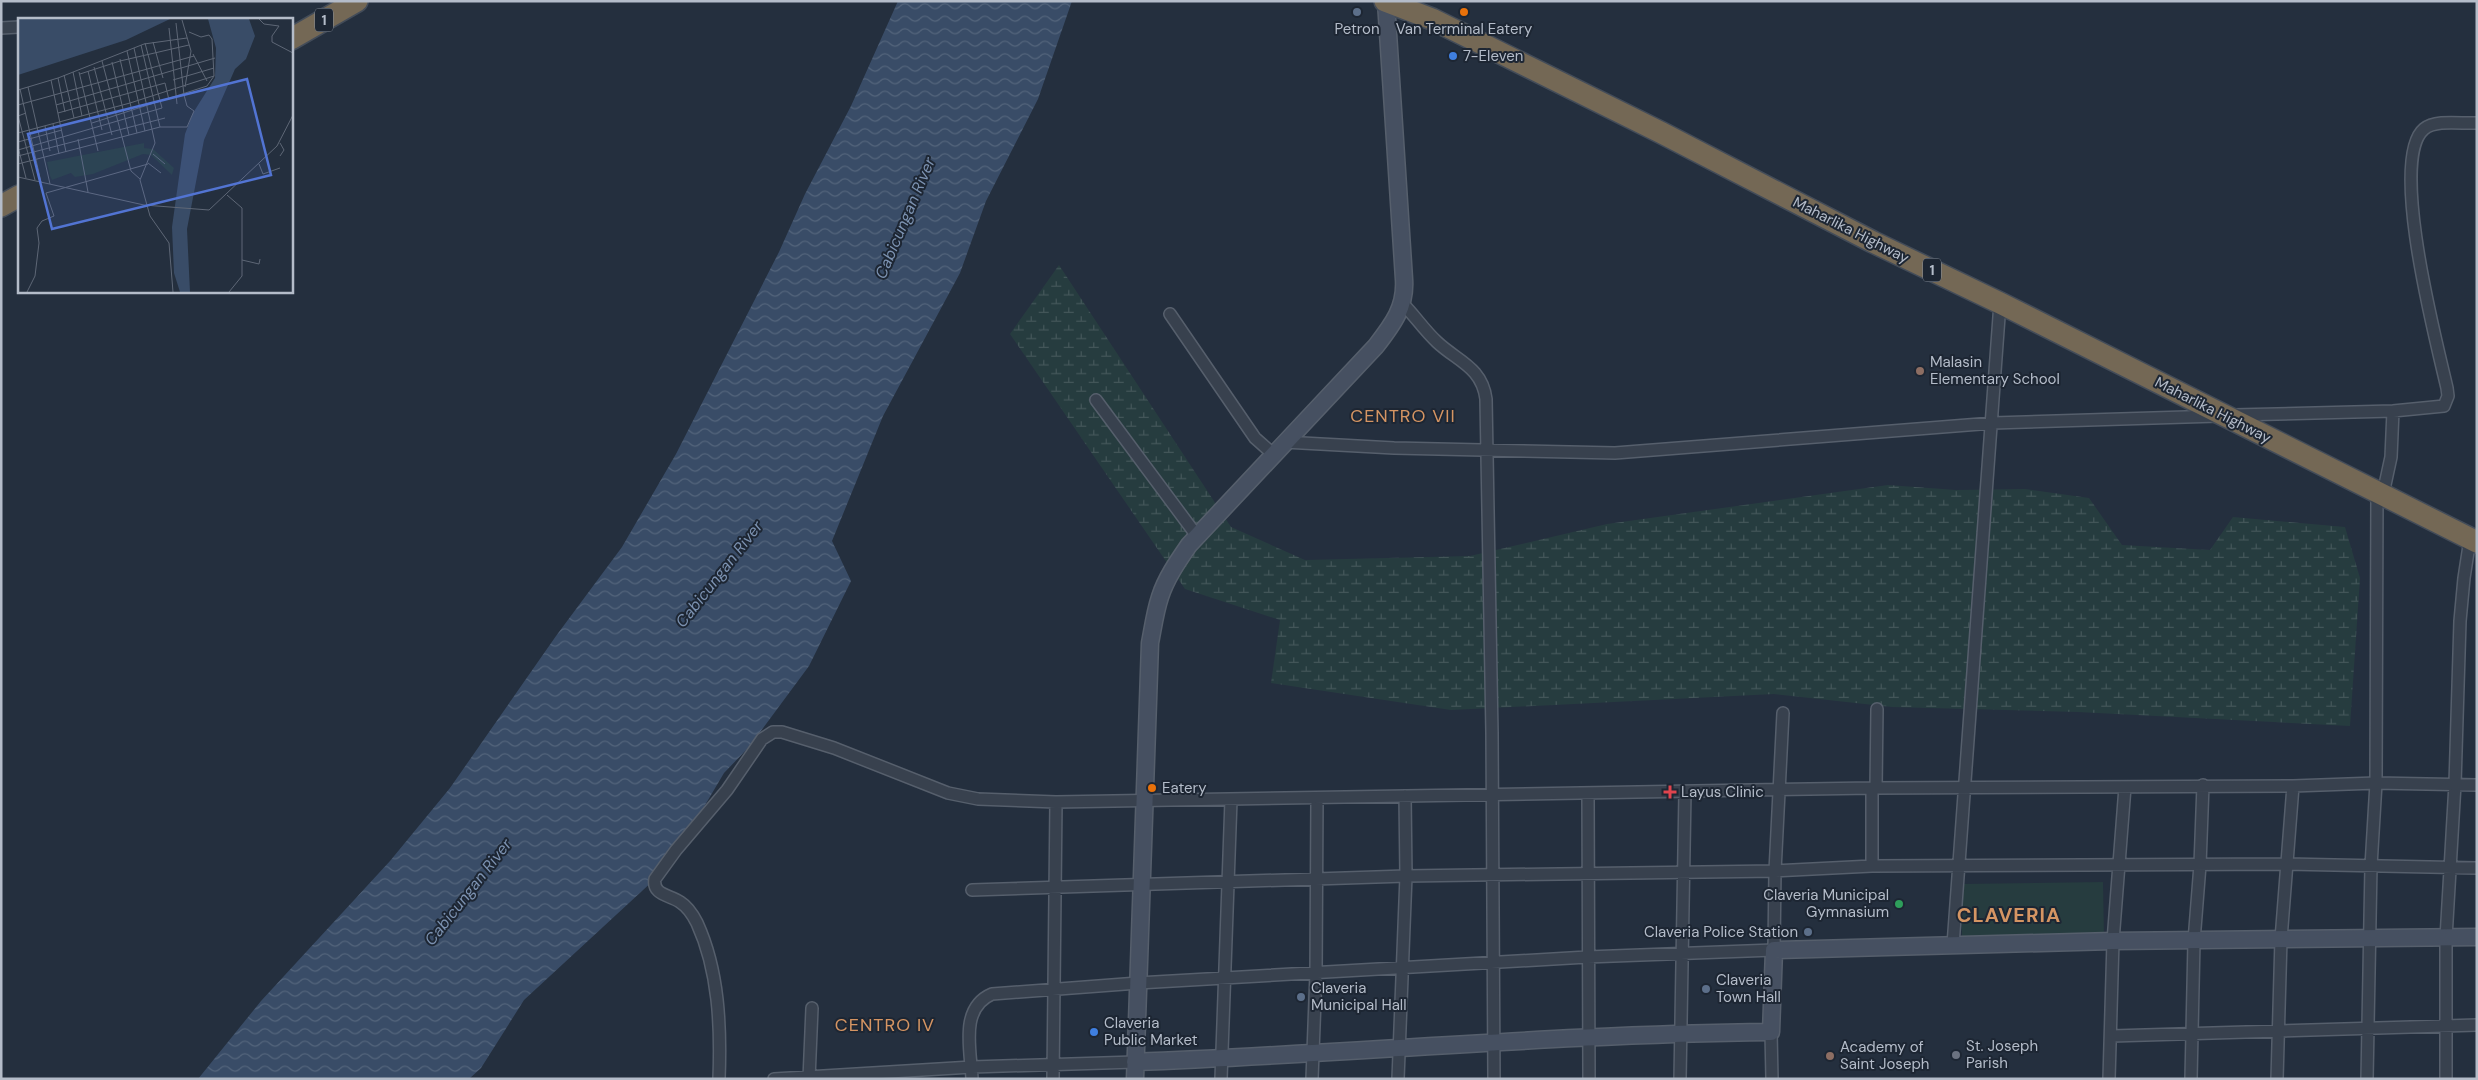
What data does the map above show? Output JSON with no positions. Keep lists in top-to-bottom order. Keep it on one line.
{"streets":{"highway":["1","Maharlika Highway"]},"districts":["CENTRO VII","CLAVERIA","CENTRO IV"],"water":["Cabicungan River"],"places":{"other":["Petron","Van Terminal Eatery","7-Eleven","Malasin Elementary School","Eatery","Claveria Municipal Gymnasium","Claveria Police Station","Claveria Town Hall","Claveria Municipal Hall","Claveria Public Market","St. Joseph Parish","Academy of Saint Joseph"],"health":["Layus Clinic"]}}
